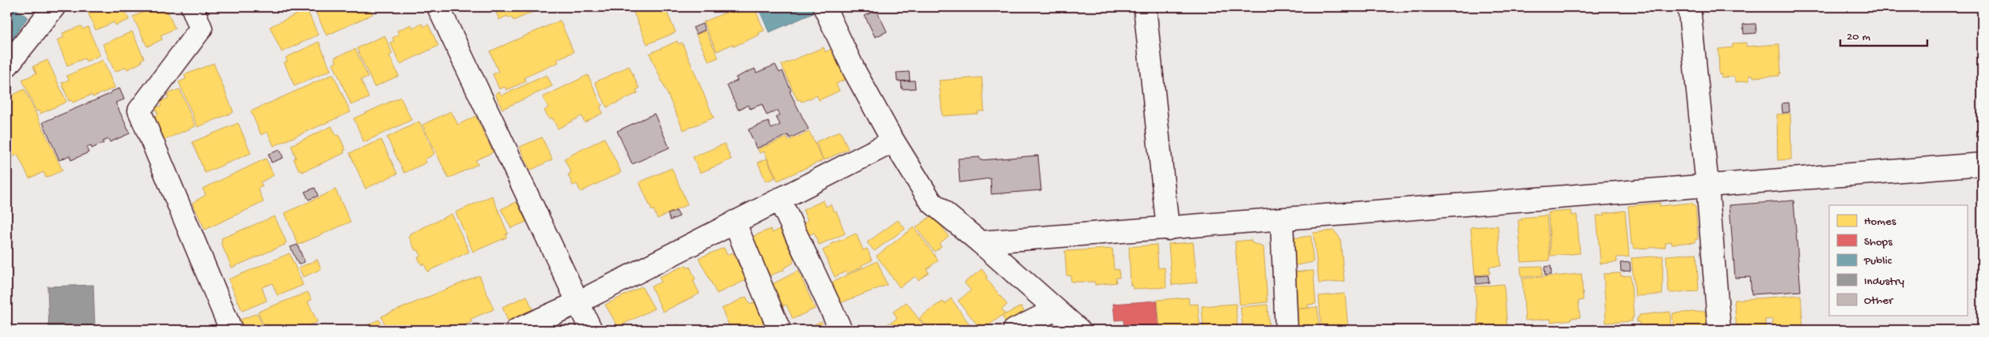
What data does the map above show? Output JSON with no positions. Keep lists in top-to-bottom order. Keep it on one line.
{"legend":["Homes","Shops","Public","Industry","Other"],"scale_bar":"20 m"}
